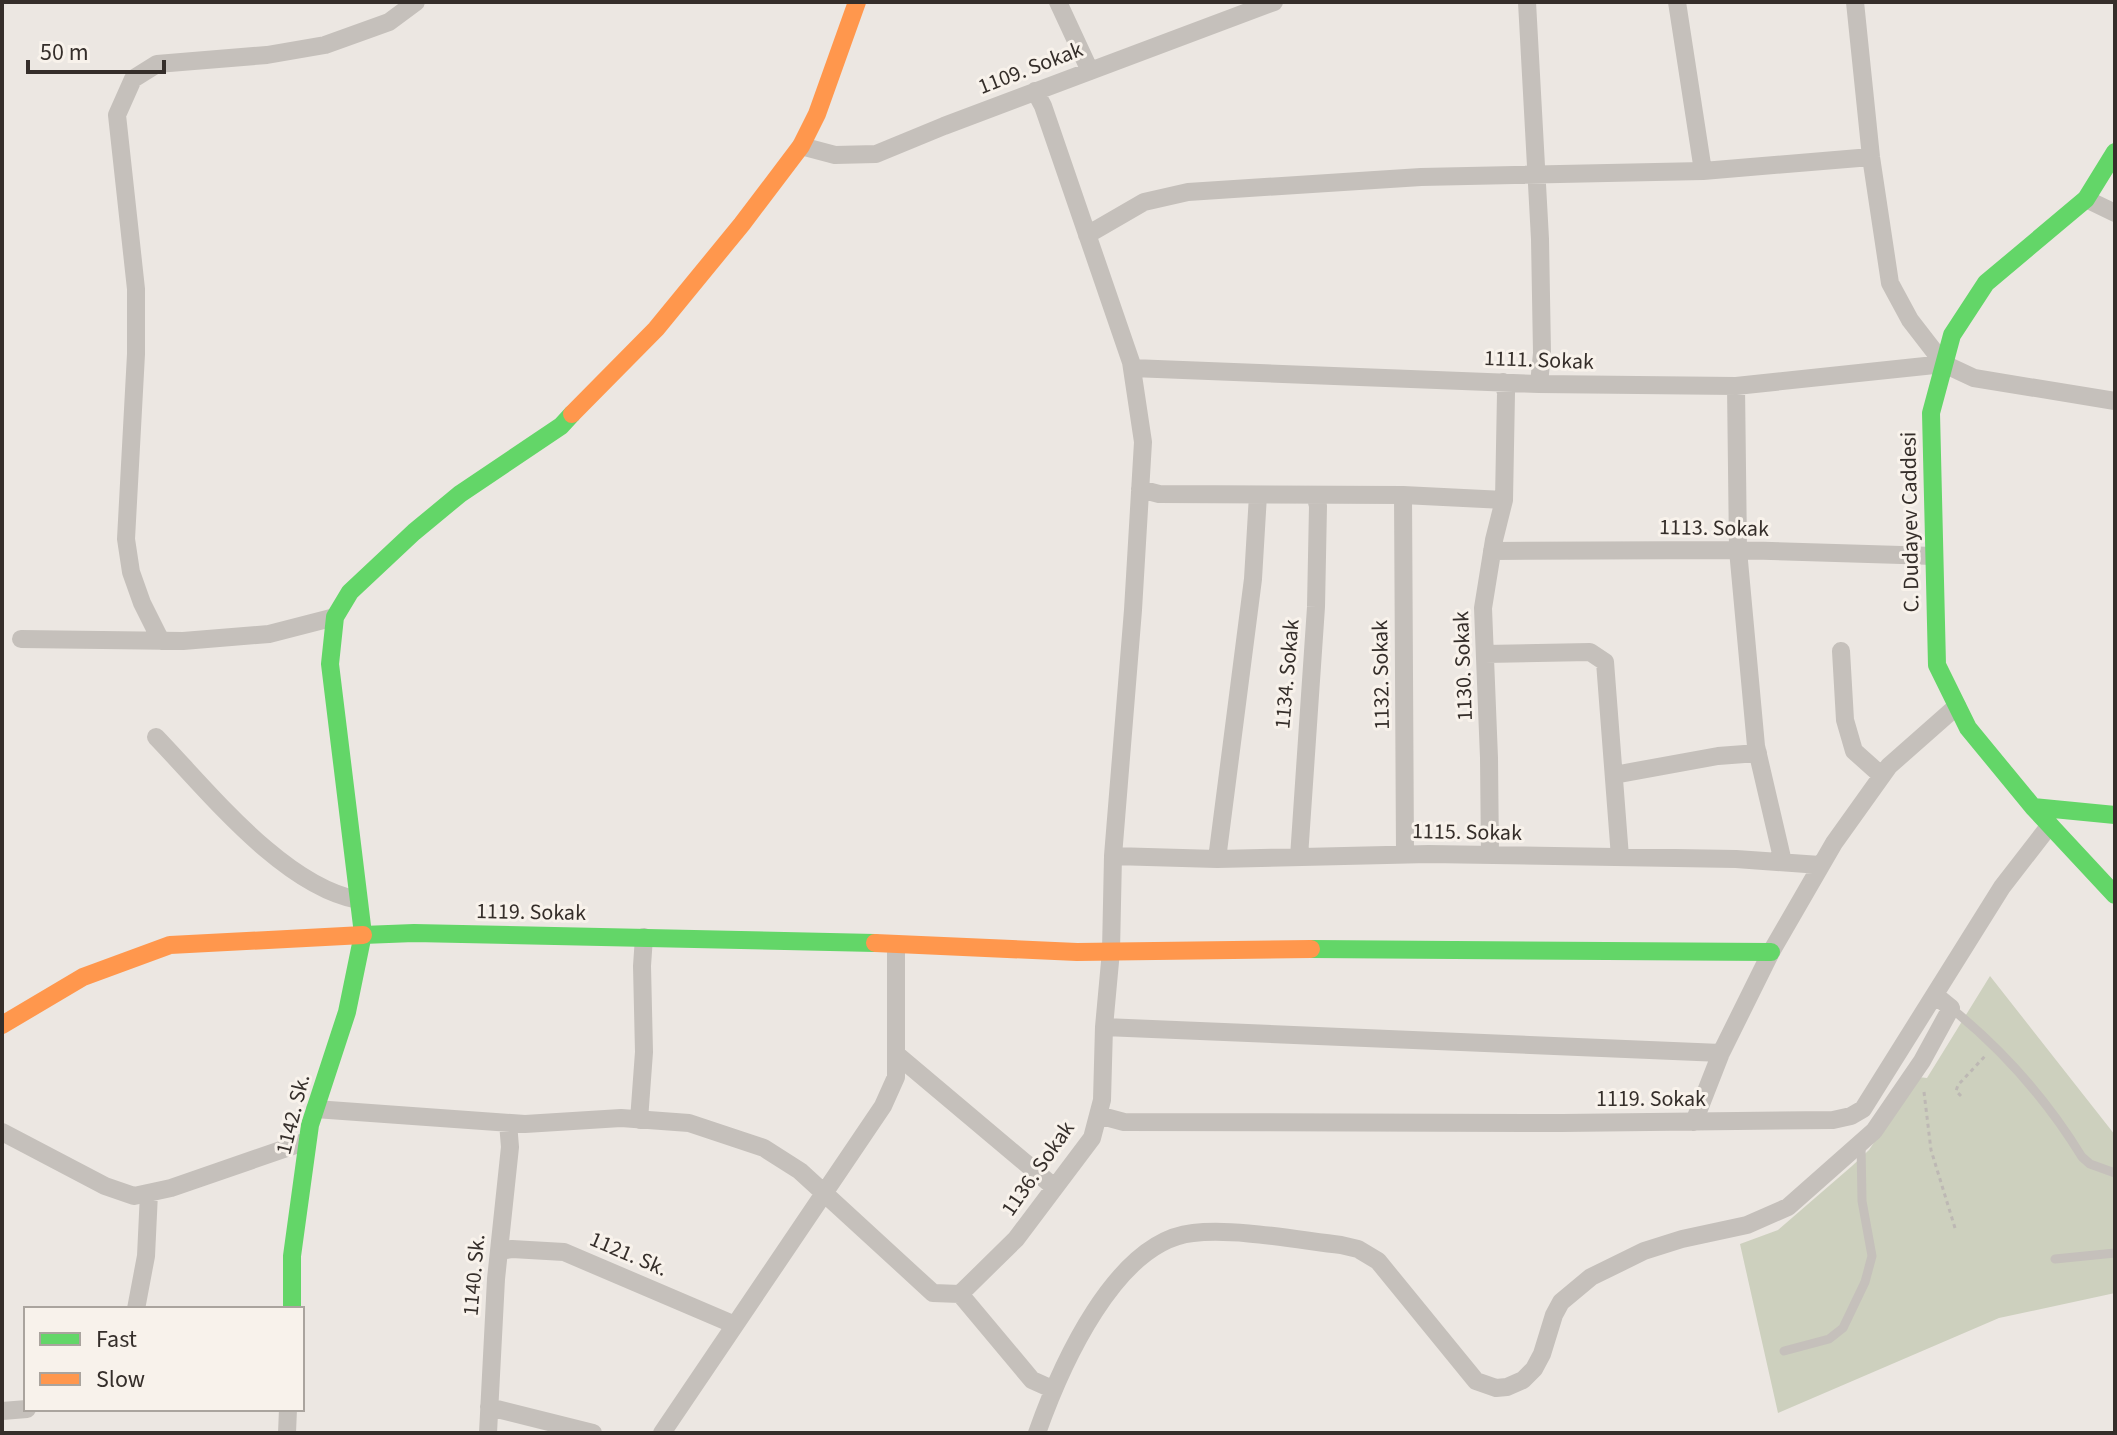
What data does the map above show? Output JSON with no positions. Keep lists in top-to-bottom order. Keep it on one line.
{"streets":{"street":["1109. Sokak","1111. Sokak","C. Dudayev Caddesi","1113. Sokak","1130. Sokak","1134. Sokak","1132. Sokak","1115. Sokak","1119. Sokak","1142. Sk.","1136. Sokak","1121. Sk.","1140. Sk."]},"crossings":[["1109. Sokak","1136. Sokak"],["1111. Sokak","C. Dudayev Caddesi"],["1111. Sokak","1130. Sokak"],["1111. Sokak","1136. Sokak"],["C. Dudayev Caddesi","1113. Sokak"],["C. Dudayev Caddesi","1119. Sokak"],["1113. Sokak","1130. Sokak"],["1130. Sokak","1115. Sokak"],["1134. Sokak","1115. Sokak"],["1132. Sokak","1115. Sokak"],["1115. Sokak","1136. Sokak"],["1119. Sokak","1142. Sk."],["1119. Sokak","1136. Sokak"],["1121. Sk.","1140. Sk."]],"legend":["Fast","Slow"],"scale_bar":"50 m"}
